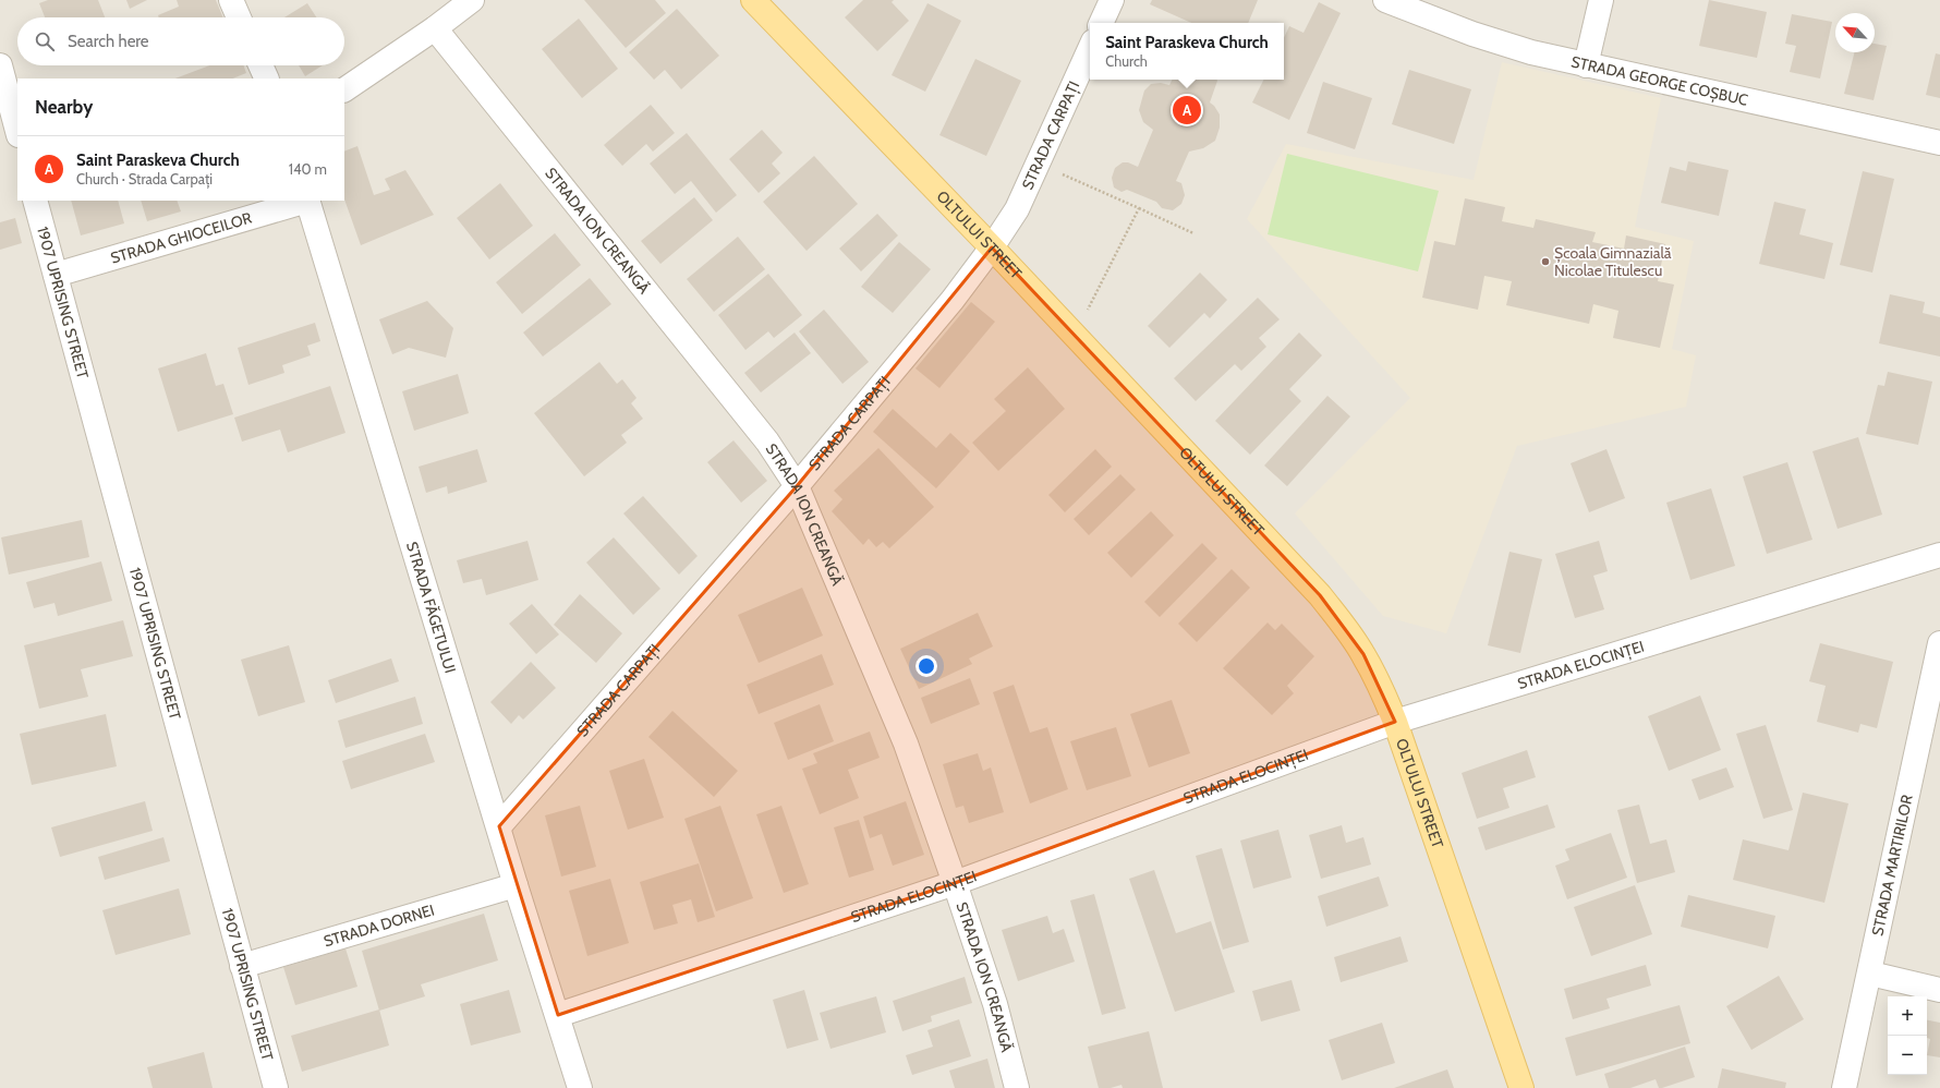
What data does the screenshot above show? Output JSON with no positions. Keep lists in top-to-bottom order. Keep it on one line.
{"streets":{"main road":["OLTULUI STREET"],"street":["STRADA GEORGE COȘBUC","STRADA CARPAȚI","STRADA ION CREANGĂ","STRADA GHIOCEILOR","1907 UPRISING STREET","STRADA FĂGETULUI","STRADA ELOCINȚEI","STRADA MARTIRILOR","STRADA DORNEI"]},"crossings":[["STRADA CARPAȚI","STRADA ION CREANGĂ"],["STRADA CARPAȚI","OLTULUI STREET"],["STRADA CARPAȚI","STRADA FĂGETULUI"],["STRADA ION CREANGĂ","STRADA ELOCINȚEI"],["OLTULUI STREET","STRADA ELOCINȚEI"],["STRADA GHIOCEILOR","1907 UPRISING STREET"],["1907 UPRISING STREET","STRADA DORNEI"],["STRADA FĂGETULUI","STRADA ELOCINȚEI"],["STRADA FĂGETULUI","STRADA DORNEI"]],"places":["Școala Gimnazială Nicolae Titulescu"],"north":"top left","page":{"search":"Search here","popup":["Saint Paraskeva Church","Church"],"heading":"Nearby","pins":"A","list":[{"mark":"A","name":"Saint Paraskeva Church","note":"Church · Strada Carpați","value":"140 m"}],"map_buttons":["+","−"]}}
